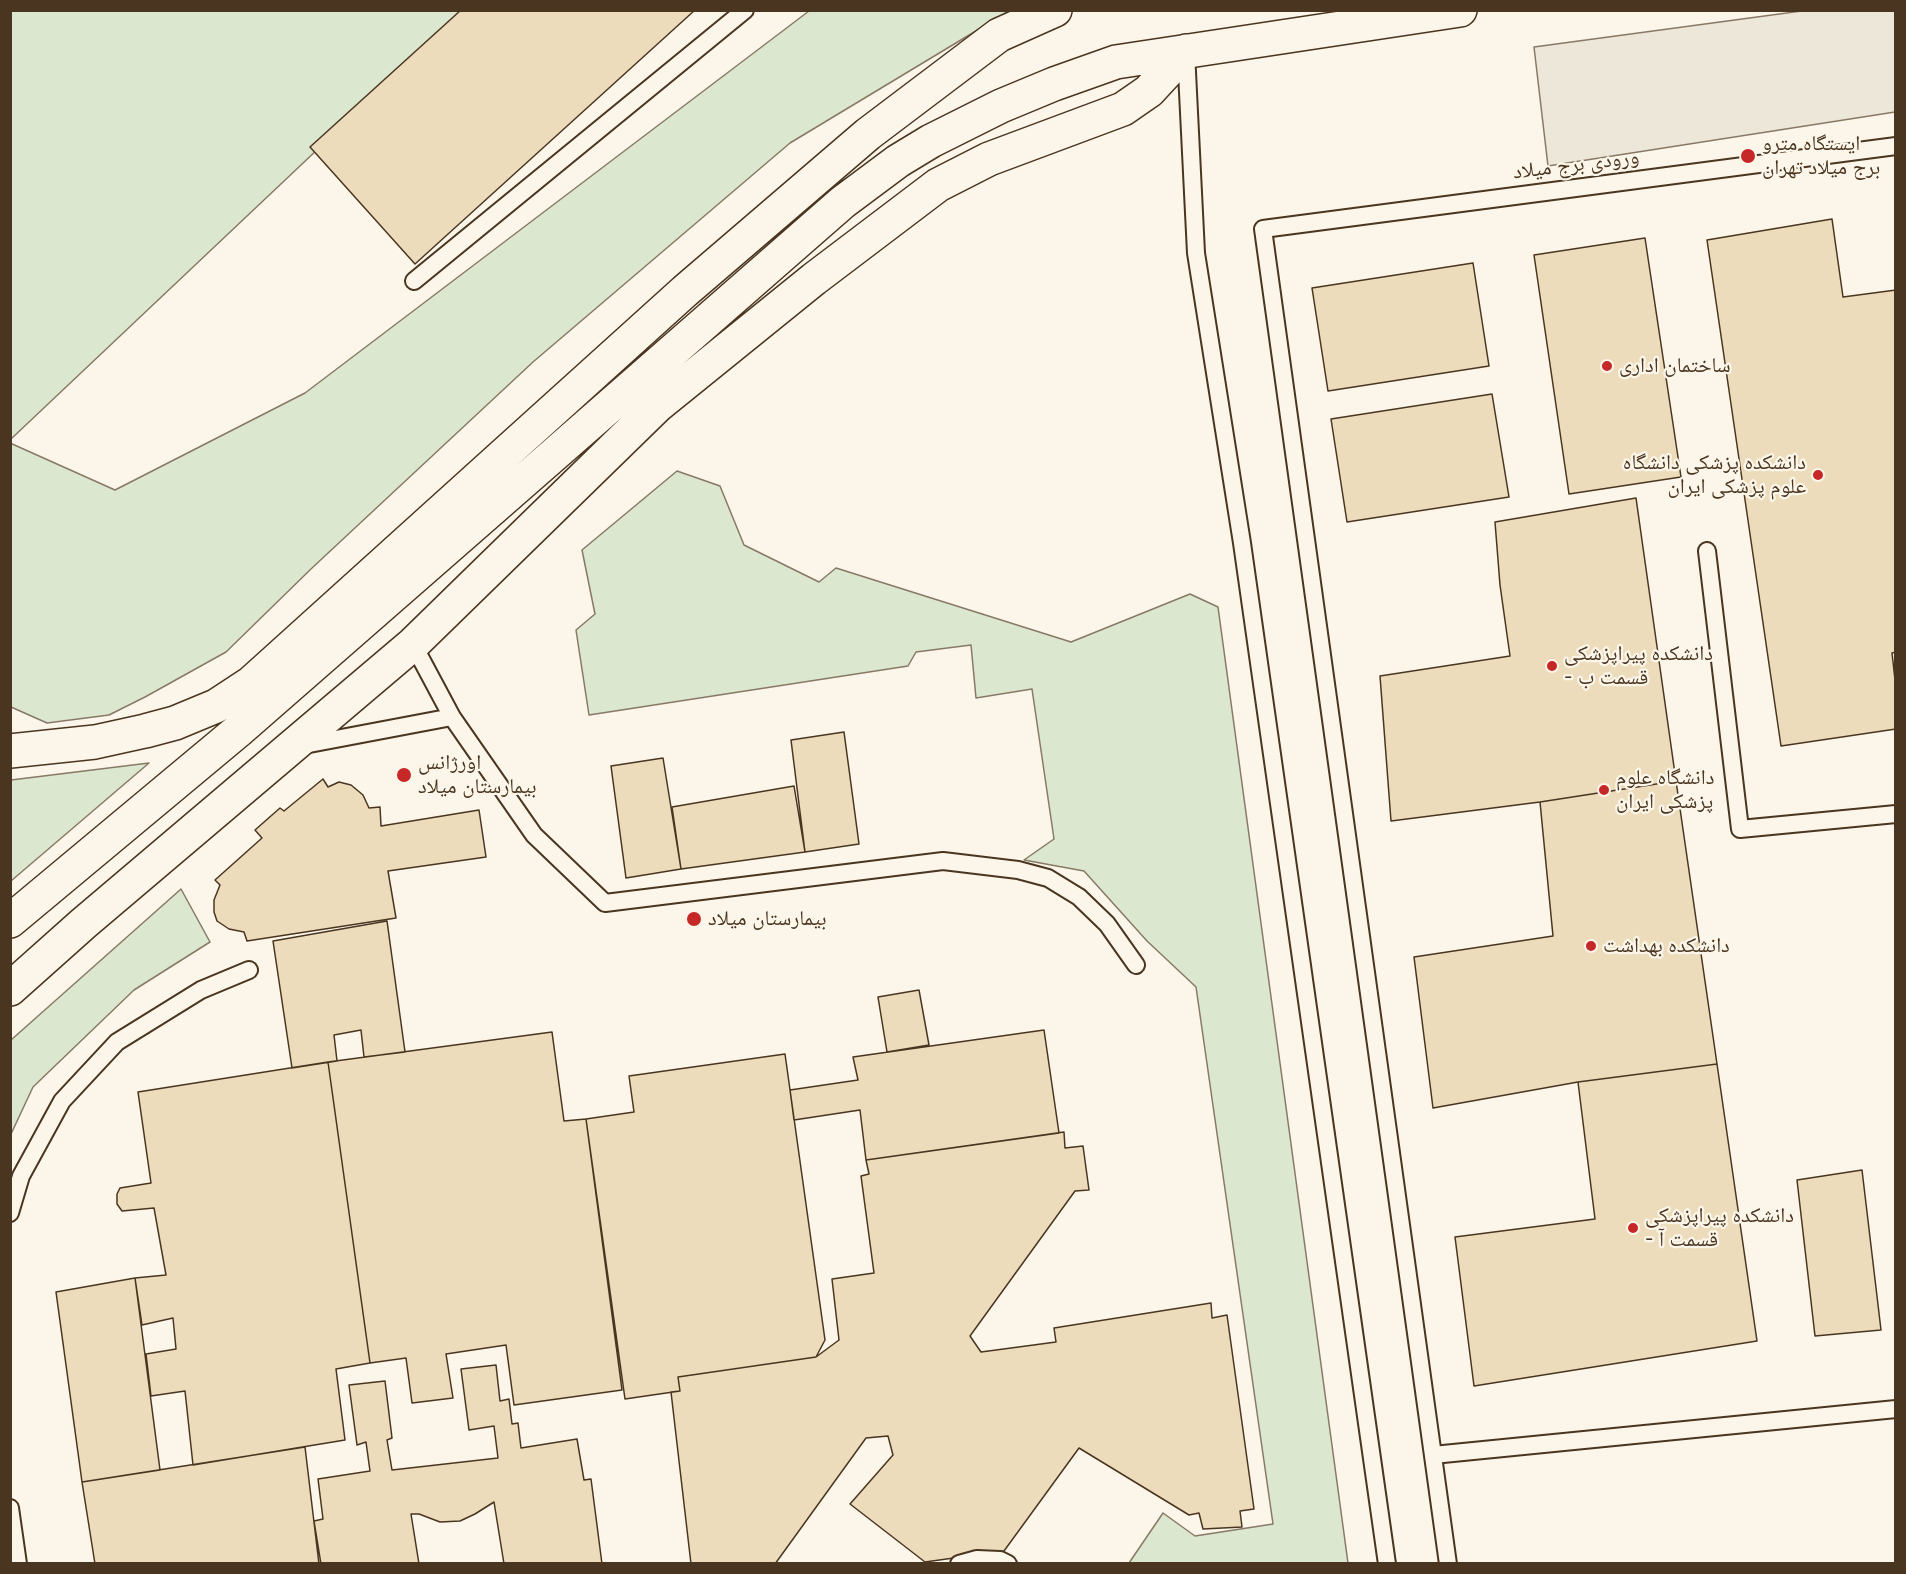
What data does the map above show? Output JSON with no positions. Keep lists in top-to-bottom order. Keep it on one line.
{"streets":{"lane":["ورودی برج میلاد"]},"places":["ایستگاه مترو برج میلاد تهران","ساختمان اداری","دانشکده پزشکی دانشگاه علوم پزشکی ایران","دانشکده پیراپزشکی - قسمت ب","اورژانس بیمارستان میلاد","دانشگاه علوم پزشکی ایران","بیمارستان میلاد","دانشکده بهداشت","دانشکده پیراپزشکی - قسمت آ"]}
